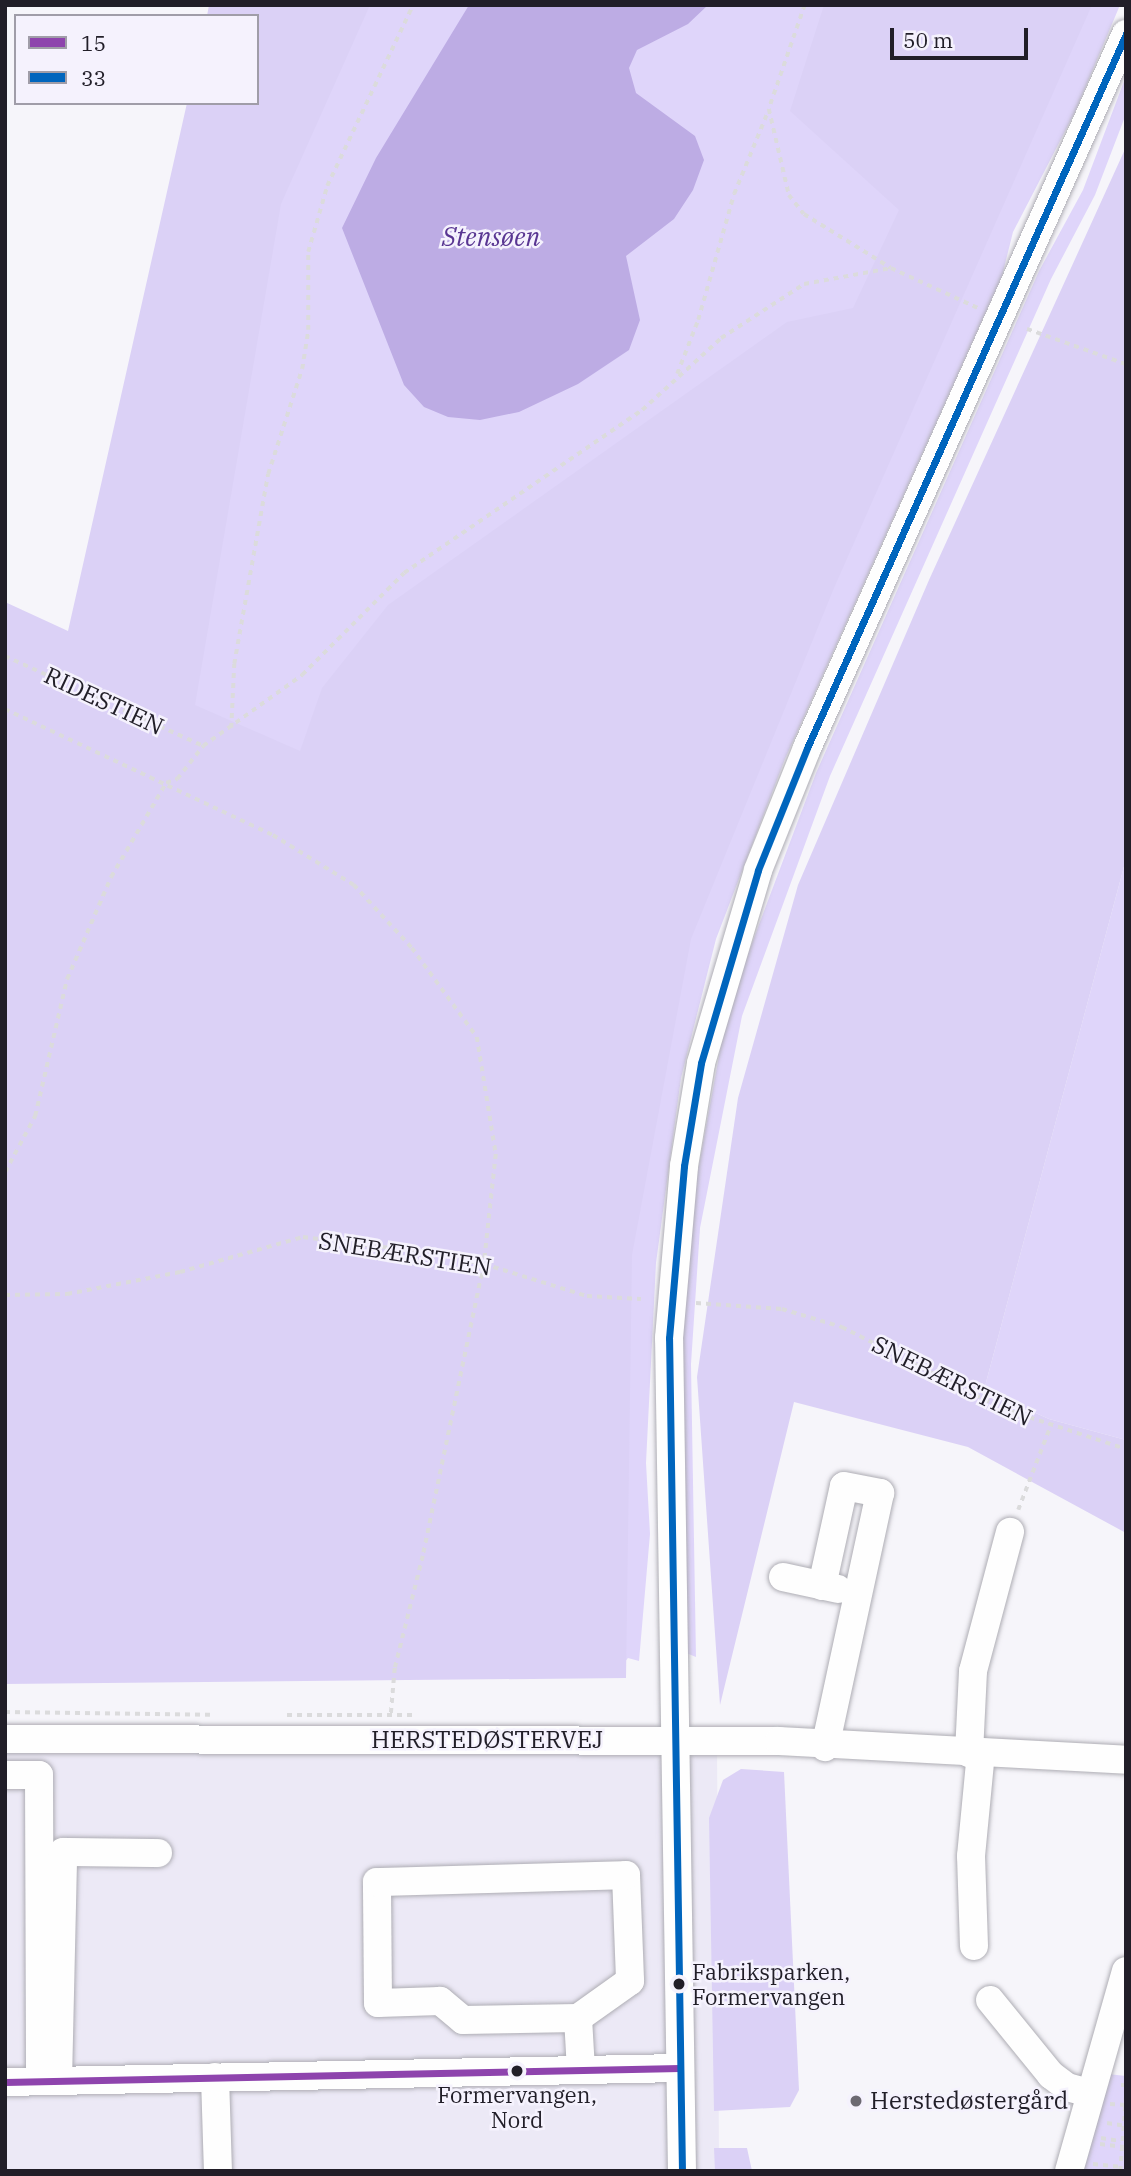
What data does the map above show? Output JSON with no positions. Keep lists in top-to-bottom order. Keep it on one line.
{"streets":{"street":["HERSTEDØSTERVEJ"],"path":["RIDESTIEN","SNEBÆRSTIEN"]},"water":["Stensøen"],"places":["Fabriksparken, Formervangen","Formervangen, Nord","Herstedøstergård"],"lines":["transit line 33","transit line 15"],"legend":["15","33"],"scale_bar":"50 m"}
